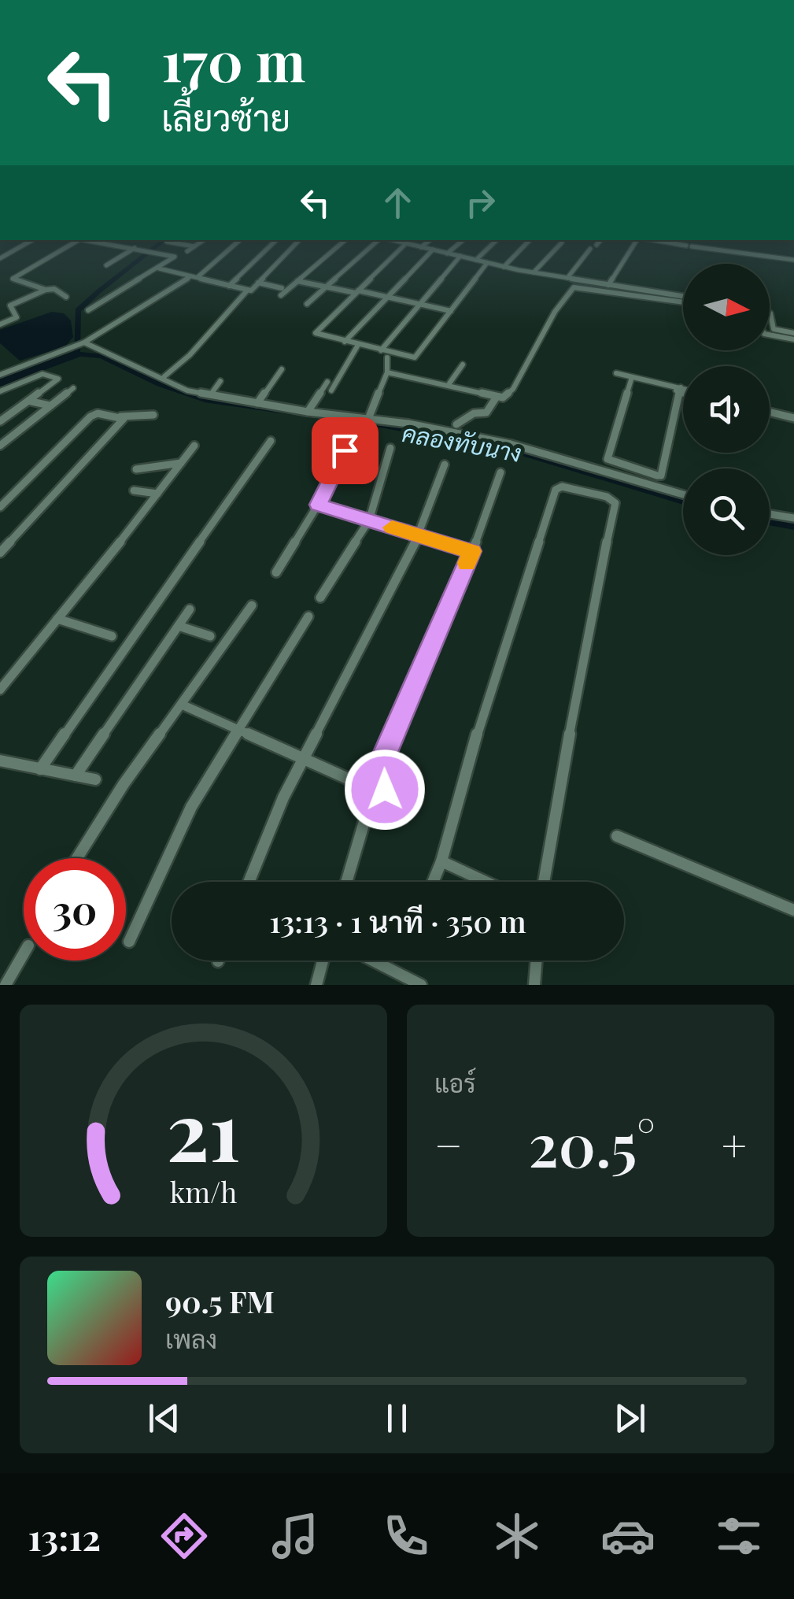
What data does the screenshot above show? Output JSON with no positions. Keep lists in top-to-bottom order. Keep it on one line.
{"water":["คลองทับนาง"],"north":"right","page":{"turn":["170 m","เลี้ยวซ้าย"],"limit":"30","trip":"13:13 · 1 นาที · 350 m","tile":"แอร์","heat":["−","20.5°","+"],"song":["90.5 FM","เพลง"],"tabs":"13:12","gauge":["21","km/h"]}}
